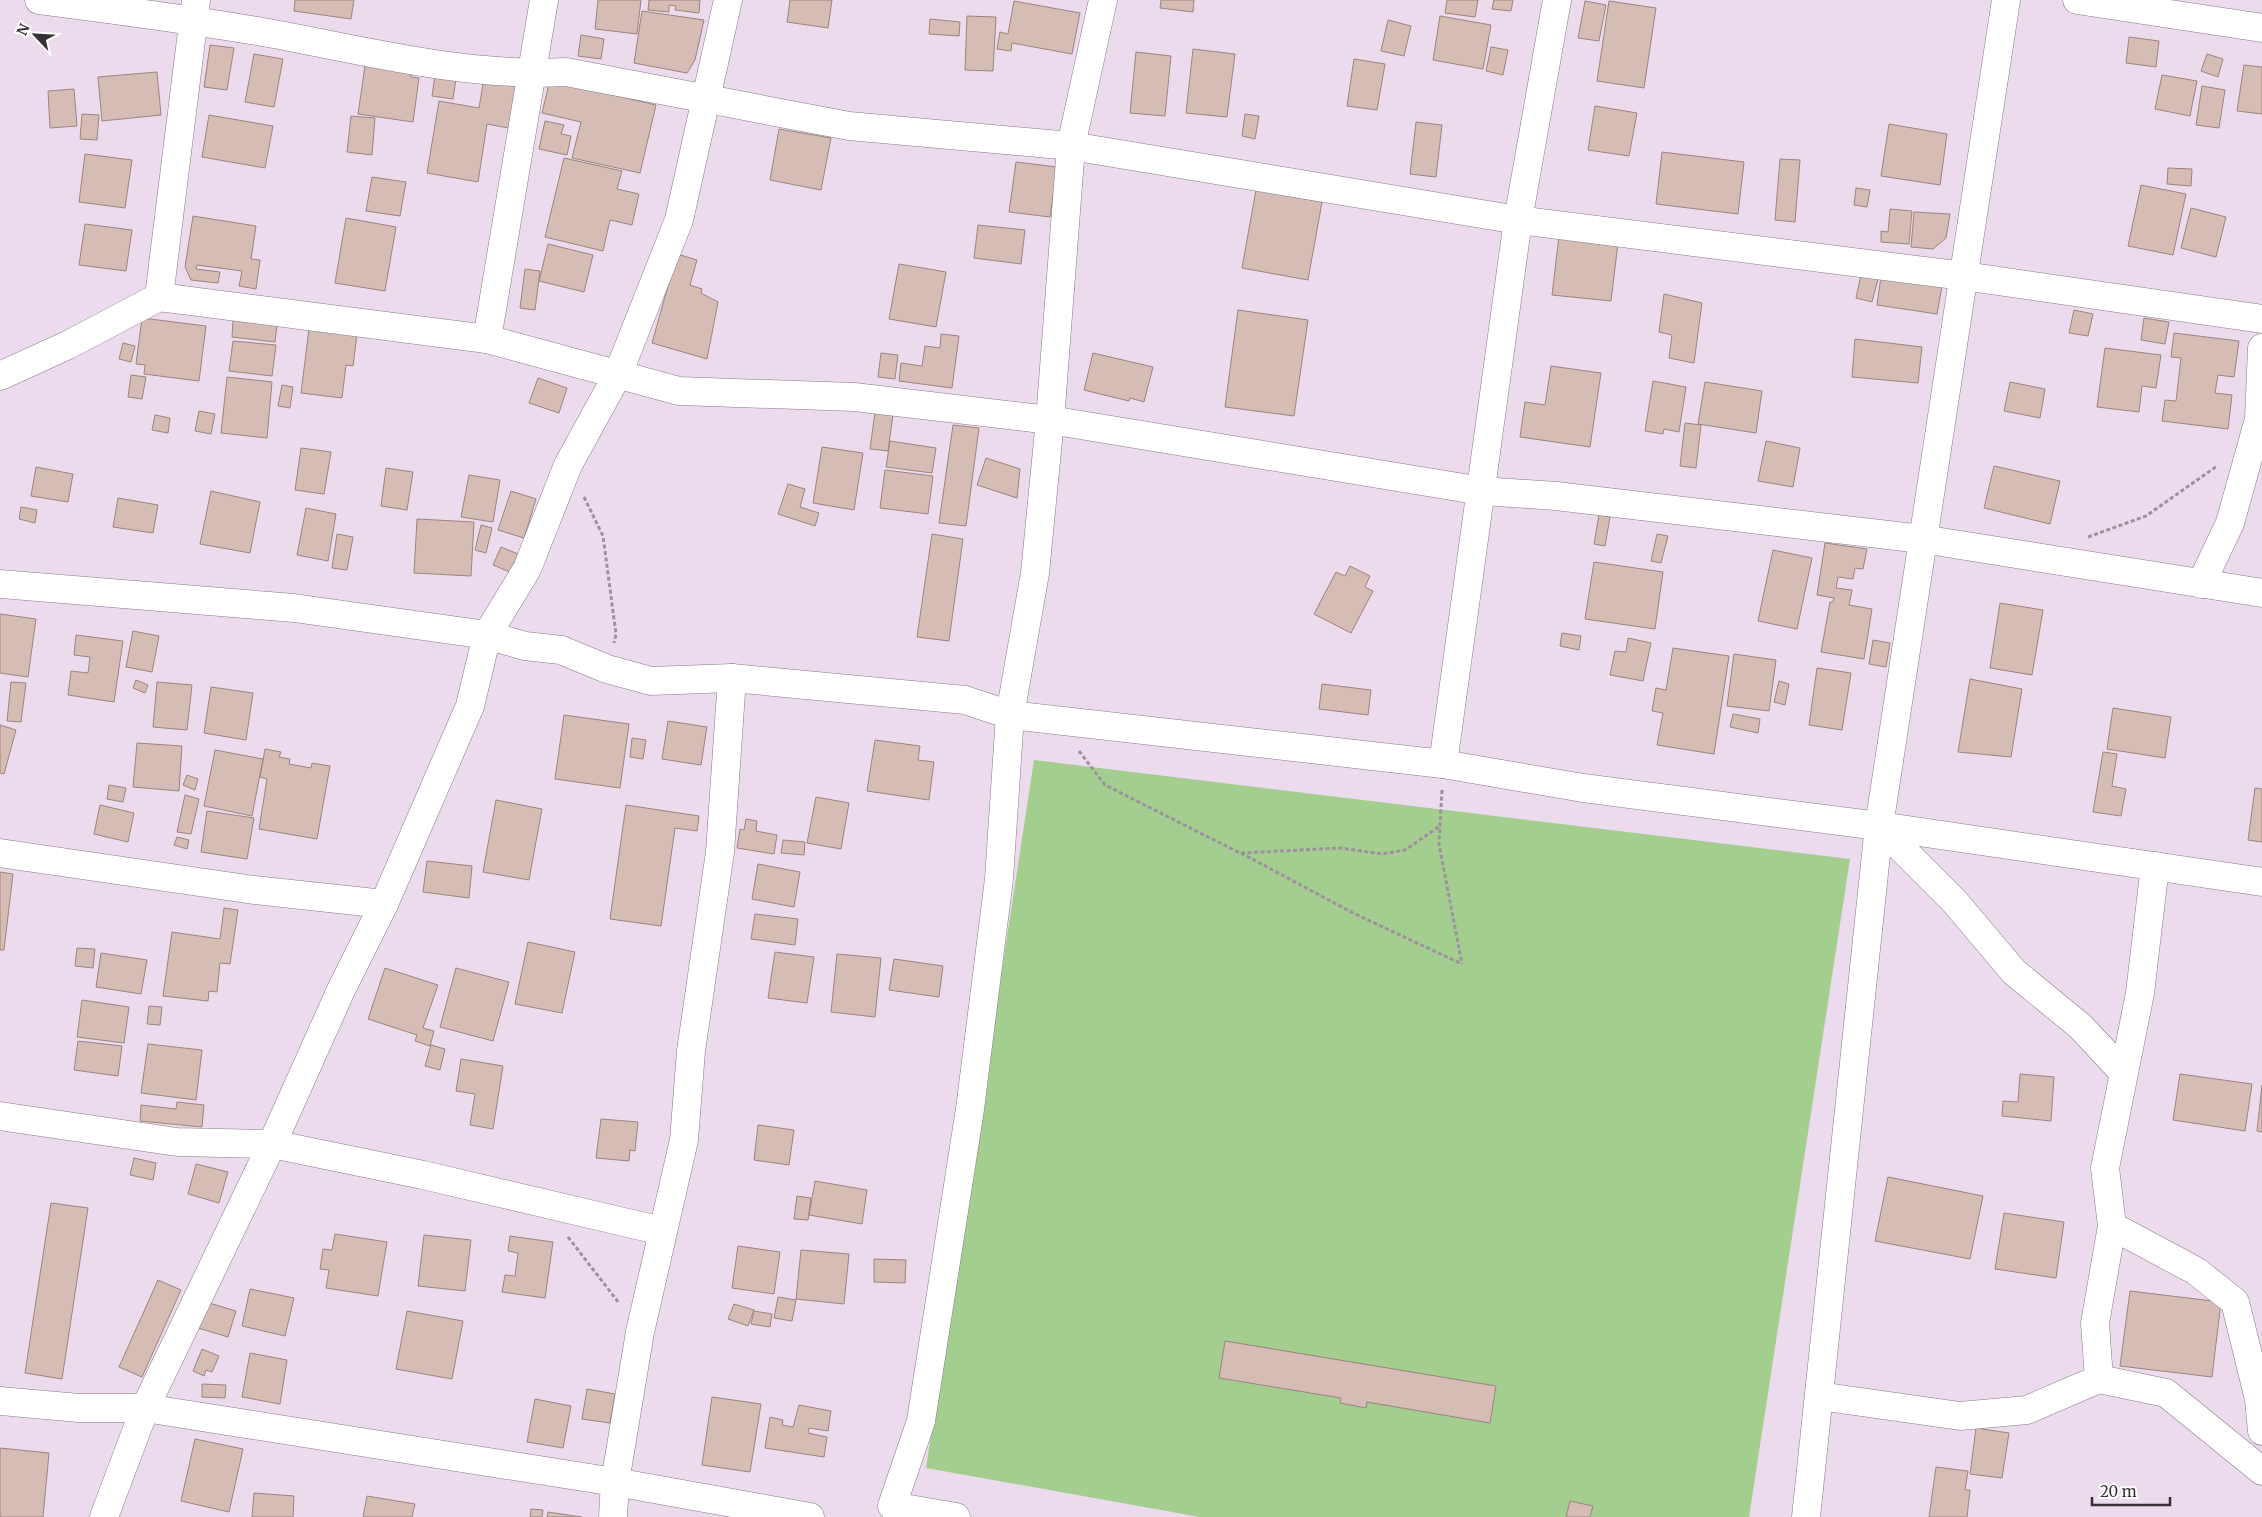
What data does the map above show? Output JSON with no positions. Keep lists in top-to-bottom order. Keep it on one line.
{"scale_bar":"20 m","north":"top left"}
